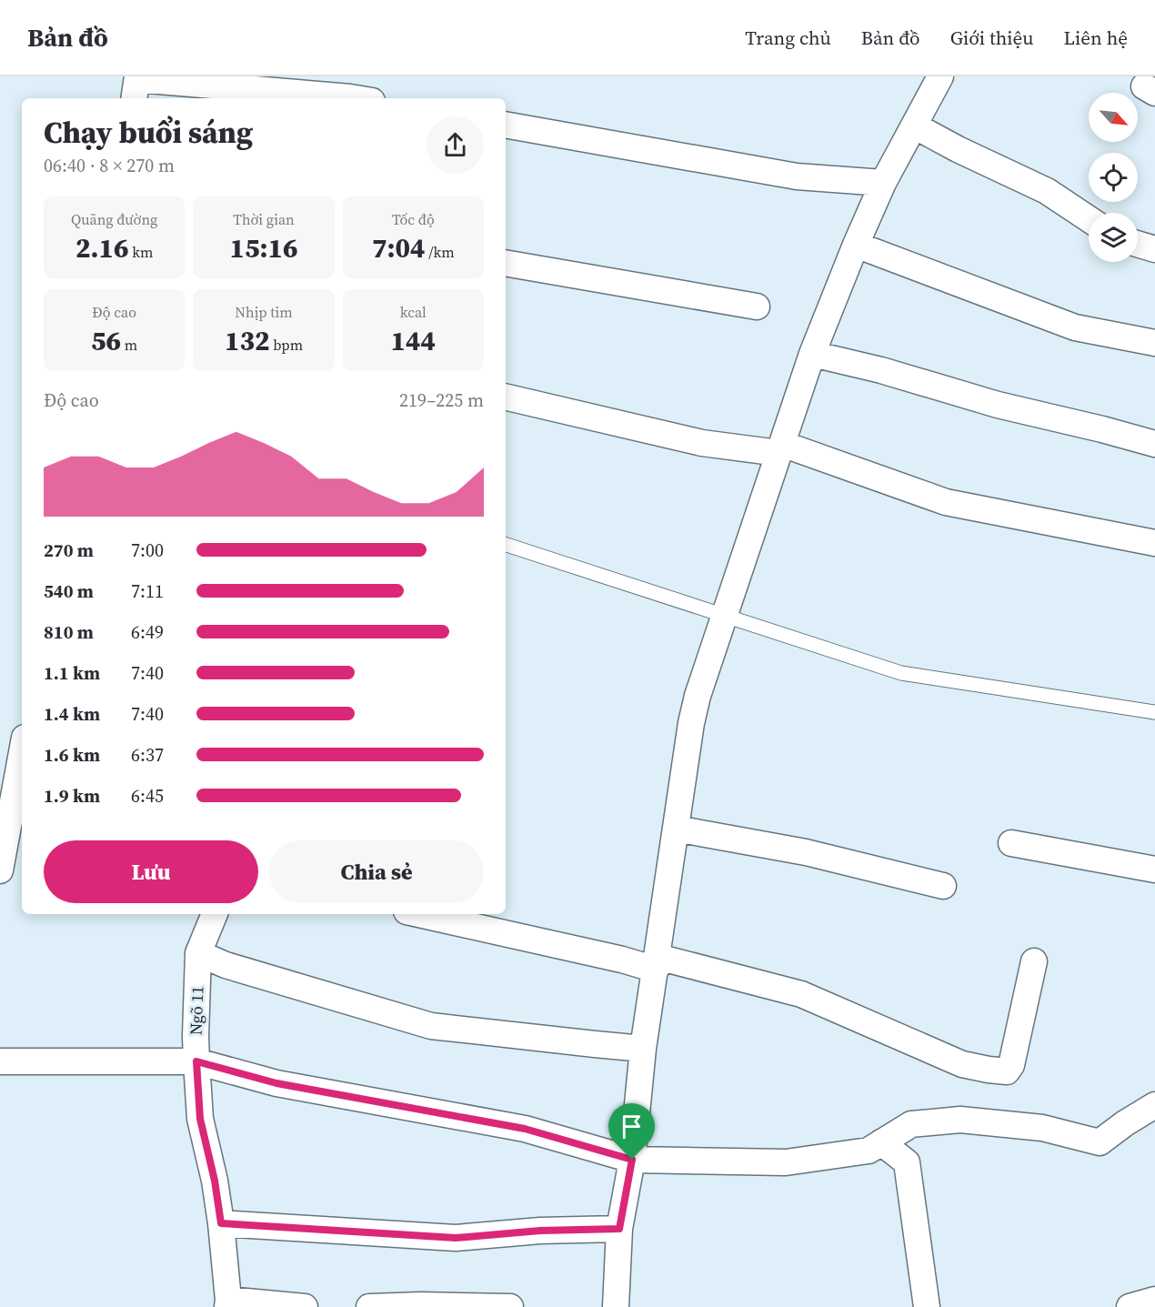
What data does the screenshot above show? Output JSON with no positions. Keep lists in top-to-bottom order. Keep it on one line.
{"streets":{"street":["Ngõ 11"]},"north":"bottom right","page":{"header":"Bản đồ","nav":["Trang chủ","Bản đồ","Giới thiệu","Liên hệ"],"heading":["Chạy buổi sáng","06:40 · 8 × 270 m"],"stats":[["Quãng đường","2.16 km"],["Thời gian","15:16"],["Tốc độ","7:04 /km"],["Độ cao","56 m"],["Nhịp tim","132 bpm"],["kcal","144"]],"chart":["Độ cao","219–225 m"],"list":[{"name":"270 m","note":"7:00"},{"name":"540 m","note":"7:11"},{"name":"810 m","note":"6:49"},{"name":"1.1 km","note":"7:40"},{"name":"1.4 km","note":"7:40"},{"name":"1.6 km","note":"6:37"},{"name":"1.9 km","note":"6:45"}],"buttons":["Lưu","Chia sẻ"]}}
